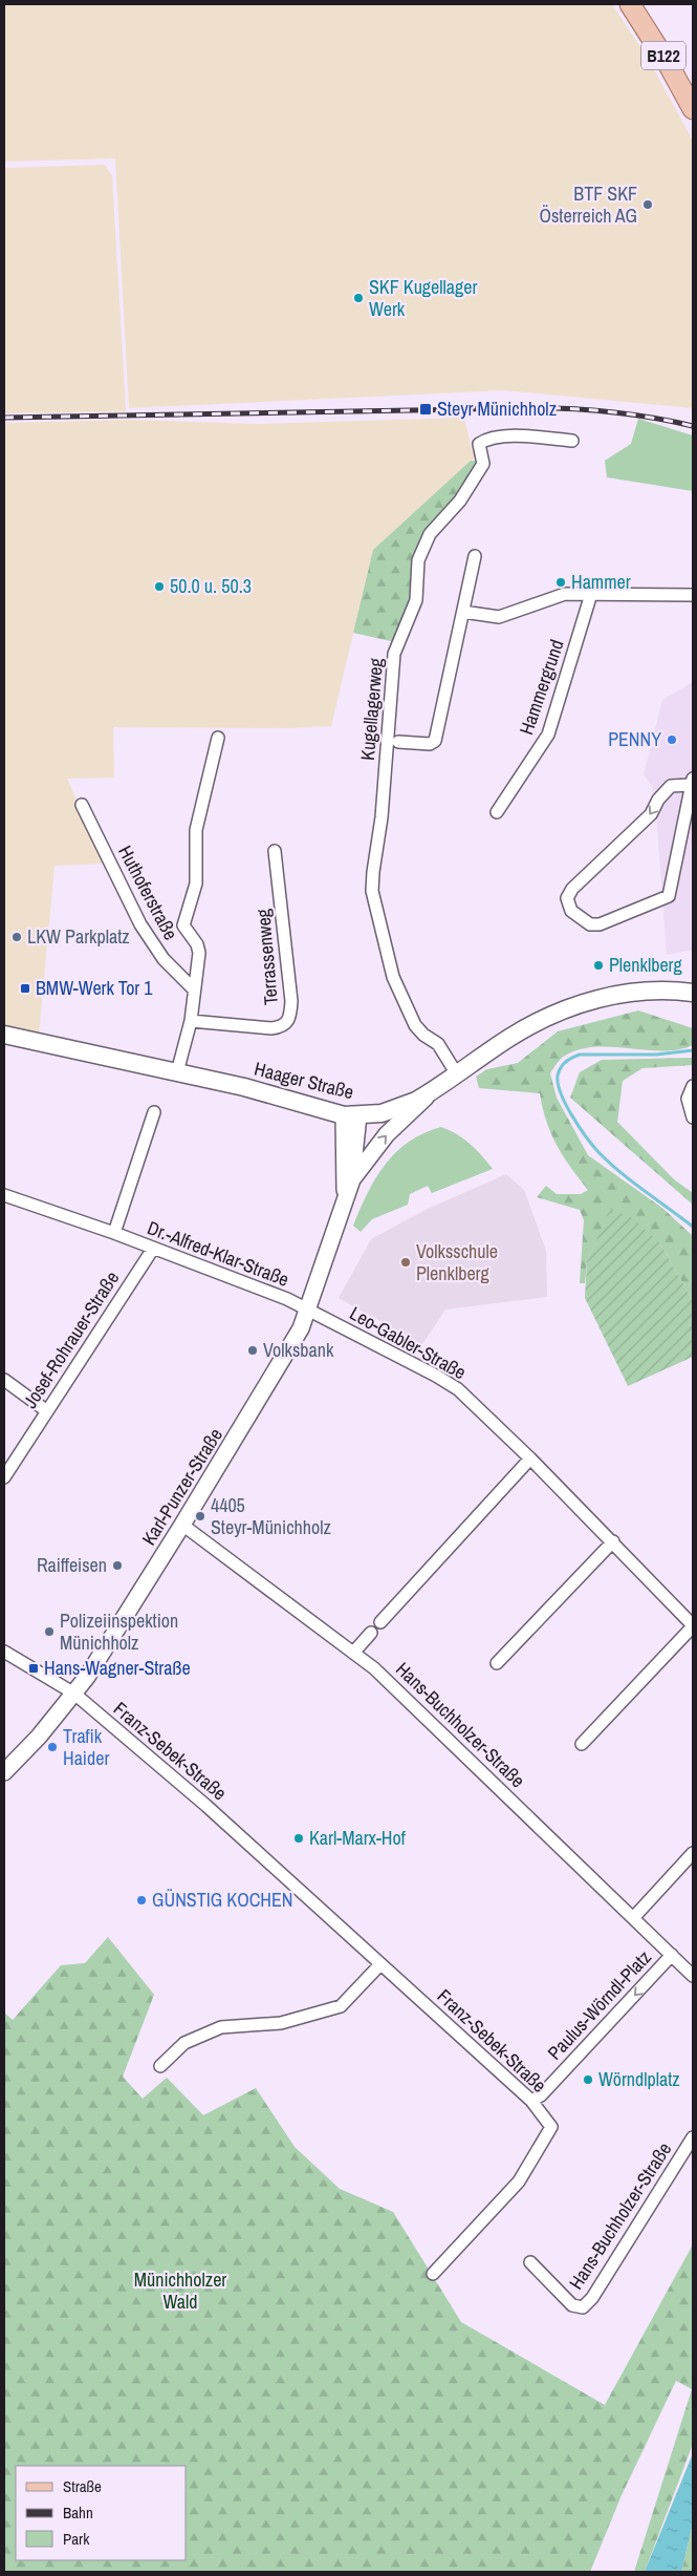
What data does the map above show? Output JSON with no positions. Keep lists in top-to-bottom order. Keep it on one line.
{"streets":{"main road":["B122","Haager Straße"],"street":["Hammergrund","Kugellagerweg","Huthoferstraße","Terrassenweg","Dr.-Alfred-Klar-Straße","Josef-Rohrauer-Straße","Leo-Gabler-Straße","Karl-Punzer-Straße","Hans-Buchholzer-Straße","Franz-Sebek-Straße","Paulus-Wörndl-Platz"]},"crossings":[["Kugellagerweg","Haager Straße"],["Huthoferstraße","Terrassenweg"],["Huthoferstraße","Haager Straße"],["Haager Straße","Karl-Punzer-Straße"],["Dr.-Alfred-Klar-Straße","Josef-Rohrauer-Straße"],["Dr.-Alfred-Klar-Straße","Leo-Gabler-Straße"],["Dr.-Alfred-Klar-Straße","Karl-Punzer-Straße"],["Leo-Gabler-Straße","Karl-Punzer-Straße"],["Karl-Punzer-Straße","Hans-Buchholzer-Straße"],["Karl-Punzer-Straße","Franz-Sebek-Straße"],["Hans-Buchholzer-Straße","Paulus-Wörndl-Platz"],["Franz-Sebek-Straße","Paulus-Wörndl-Platz"]],"one_way":["Paulus-Wörndl-Platz"],"parks":["Münichholzer Wald"],"places":{"other":["BTF SKF Österreich AG","SKF Kugellager Werk","Hammer","50.0 u. 50.3","PENNY","LKW Parkplatz","Plenklberg","Volksschule Plenklberg","Volksbank","4405 Steyr-Münichholz","Raiffeisen","Polizeiinspektion Münichholz","Trafik Haider","Karl-Marx-Hof","GÜNSTIG KOCHEN","Wörndlplatz"],"transit":["Steyr Münichholz","BMW-Werk Tor 1","Hans-Wagner-Straße"]},"legend":["Straße","Bahn","Park"]}
